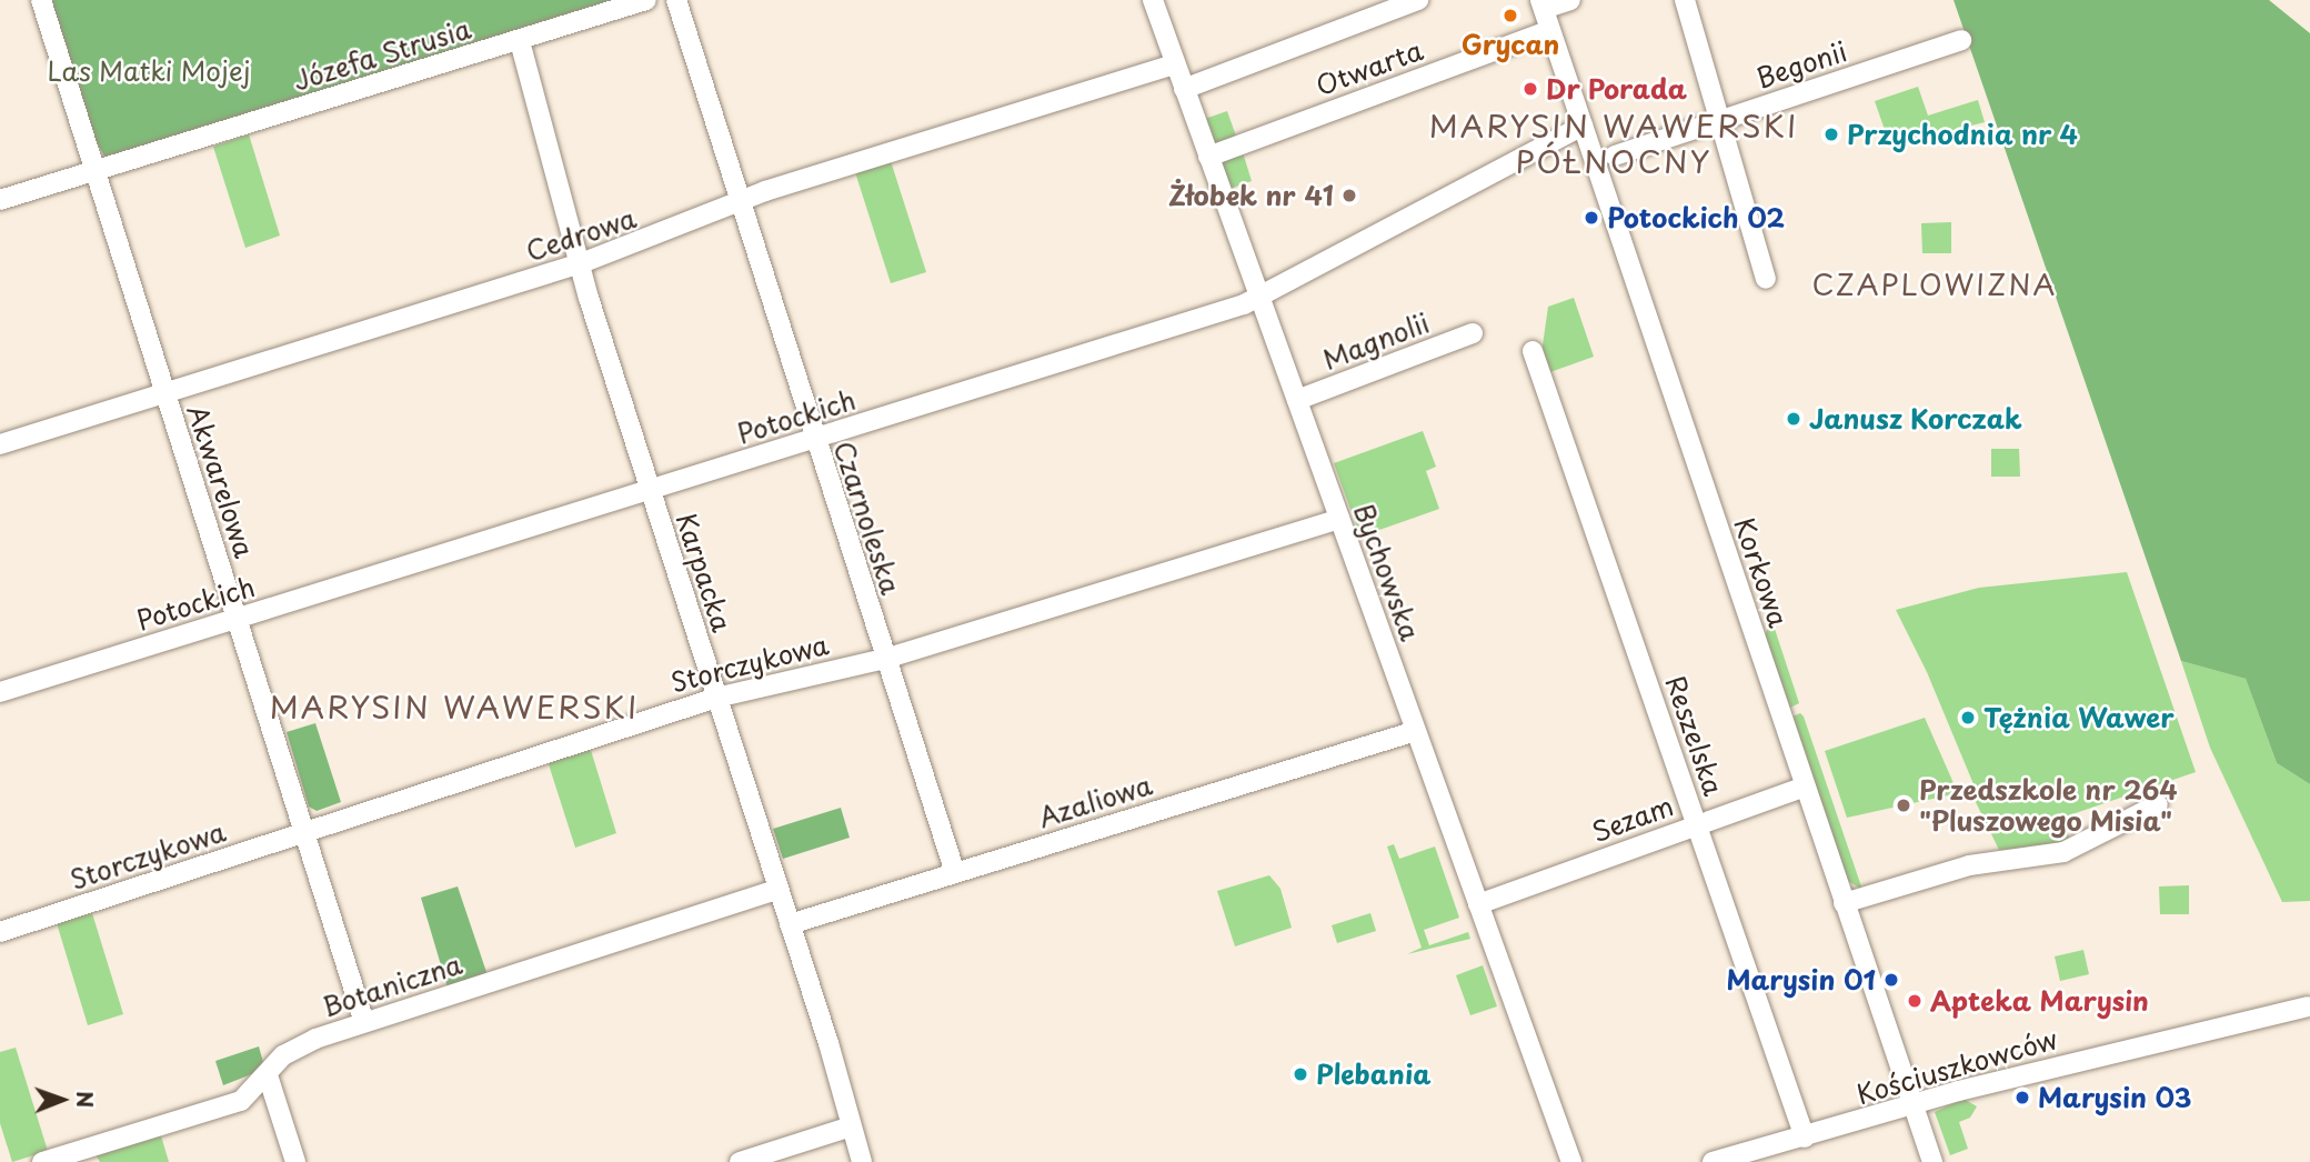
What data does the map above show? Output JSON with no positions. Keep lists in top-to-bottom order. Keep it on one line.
{"streets":{"street":["Józefa Strusia","Begonii","Otwarta","Cedrowa","Magnolii","Potockich","Akwarelowa","Czarnoleska","Karpacka","Bychowska","Korkowa","Storczykowa","Reszelska","Azaliowa","Sezam","Botaniczna","Kościuszkowców"]},"crossings":[["Józefa Strusia","Akwarelowa"],["Józefa Strusia","Karpacka"],["Otwarta","Bychowska"],["Otwarta","Korkowa"],["Cedrowa","Akwarelowa"],["Cedrowa","Czarnoleska"],["Cedrowa","Karpacka"],["Cedrowa","Bychowska"],["Magnolii","Bychowska"],["Potockich","Akwarelowa"],["Potockich","Czarnoleska"],["Potockich","Karpacka"],["Potockich","Bychowska"],["Potockich","Korkowa"],["Akwarelowa","Storczykowa"],["Akwarelowa","Botaniczna"],["Czarnoleska","Storczykowa"],["Czarnoleska","Azaliowa"],["Karpacka","Storczykowa"],["Karpacka","Azaliowa"],["Karpacka","Botaniczna"],["Bychowska","Storczykowa"],["Bychowska","Azaliowa"],["Bychowska","Sezam"],["Korkowa","Sezam"],["Korkowa","Kościuszkowców"],["Reszelska","Sezam"],["Reszelska","Kościuszkowców"]],"districts":["MARYSIN WAWERSKI PÓŁNOCNY","CZAPLOWIZNA","MARYSIN WAWERSKI"],"parks":["Las Matki Mojej"],"places":["Grycan","Dr Porada","Przychodnia nr 4","Żłobek nr 41","Potockich 02","Janusz Korczak","Tężnia Wawer","Przedszkole nr 264 \"Pluszowego Misia\"","Marysin 01","Apteka Marysin","Plebania","Marysin 03"],"north":"right"}
